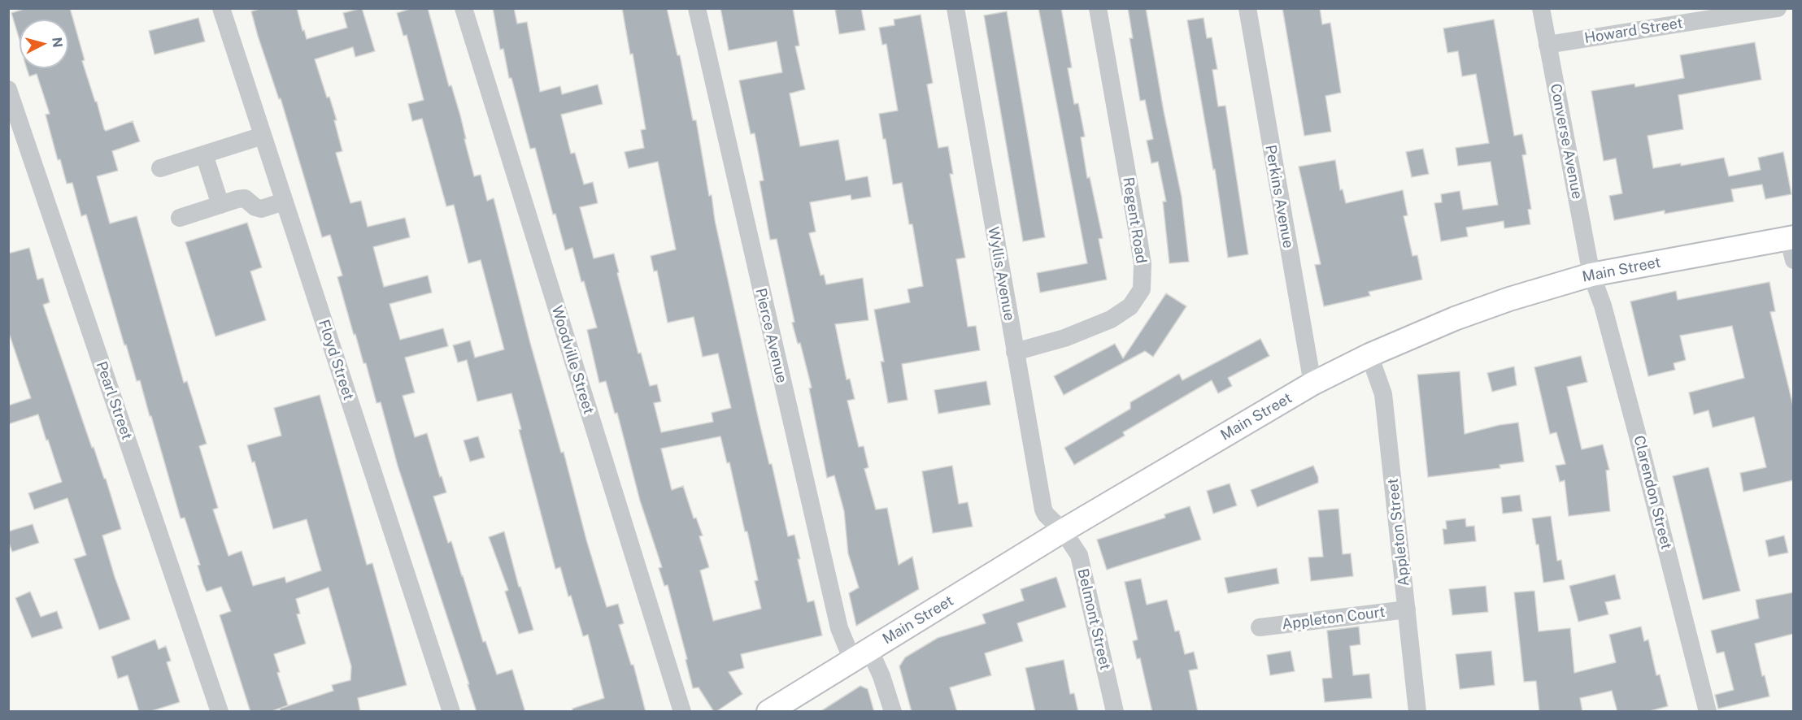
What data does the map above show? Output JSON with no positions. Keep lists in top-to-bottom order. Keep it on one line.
{"streets":{"main road":["Main Street"],"street":["Howard Street","Converse Avenue","Perkins Avenue","Regent Road","Wyllis Avenue","Pierce Avenue","Floyd Street","Woodville Street","Pearl Street","Clarendon Street","Appleton Street","Appleton Court","Belmont Street"]},"crossings":[["Howard Street","Converse Avenue"],["Converse Avenue","Main Street"],["Converse Avenue","Clarendon Street"],["Perkins Avenue","Main Street"],["Regent Road","Wyllis Avenue"],["Main Street","Wyllis Avenue"],["Main Street","Pierce Avenue"],["Main Street","Clarendon Street"],["Main Street","Appleton Street"],["Main Street","Belmont Street"],["Wyllis Avenue","Belmont Street"],["Appleton Street","Appleton Court"]],"north":"right"}
